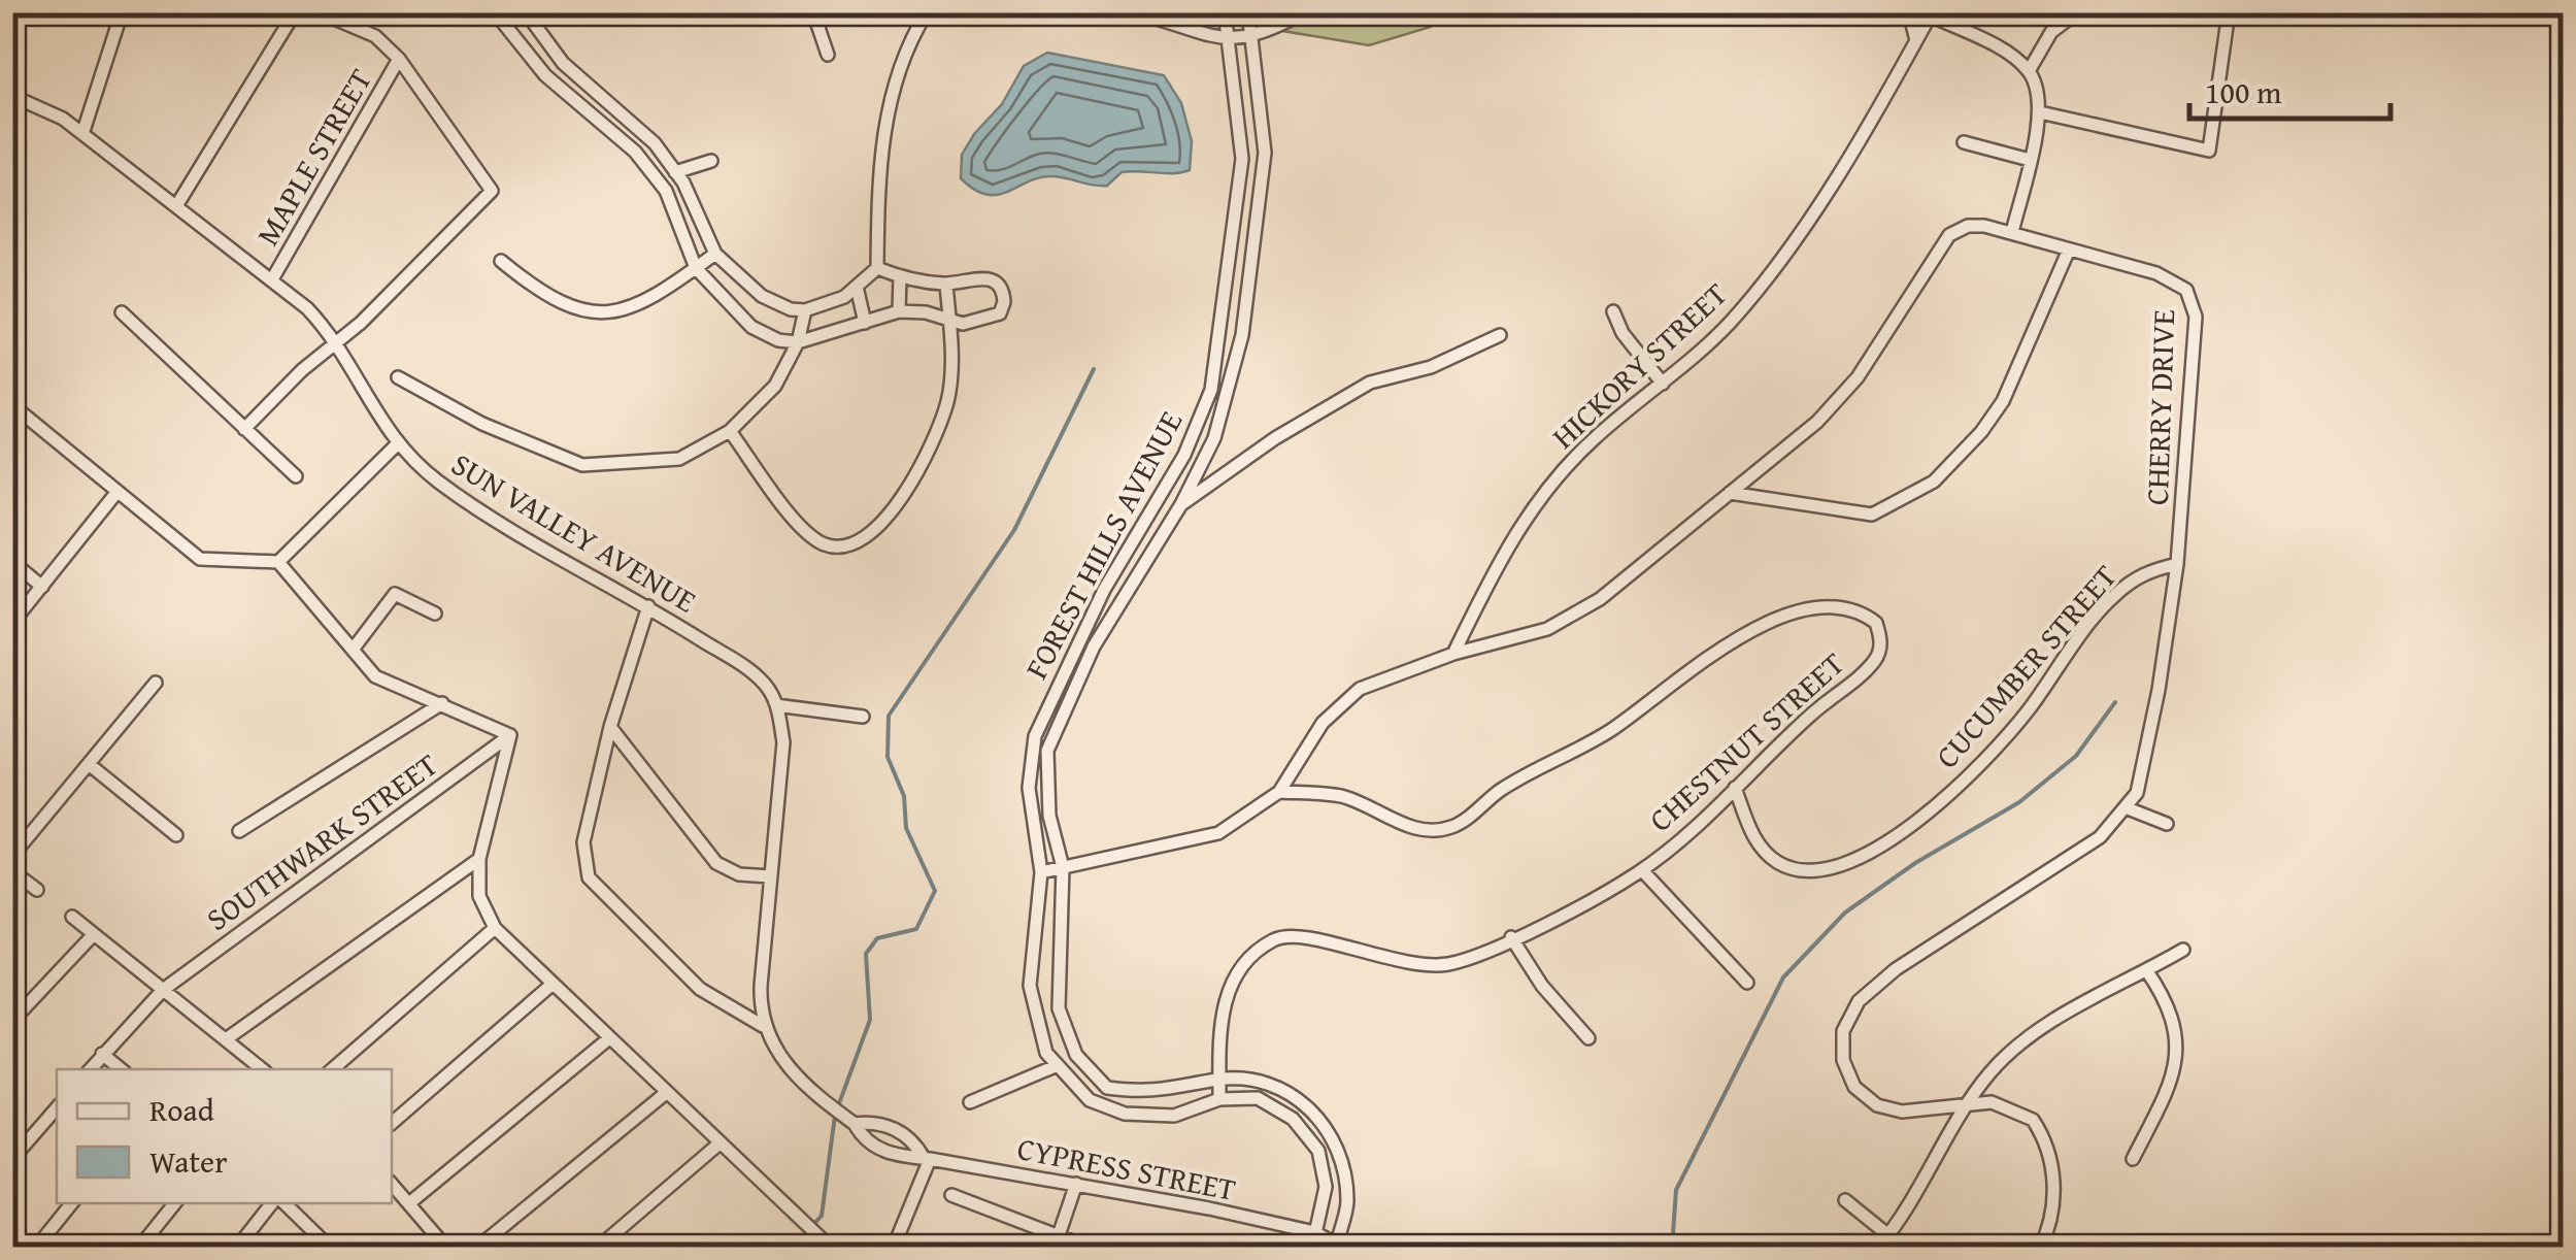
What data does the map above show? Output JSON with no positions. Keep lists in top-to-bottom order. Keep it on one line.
{"streets":{"street":["MAPLE STREET","HICKORY STREET","CHERRY DRIVE","SUN VALLEY AVENUE","FOREST HILLS AVENUE","CUCUMBER STREET","CHESTNUT STREET","SOUTHWARK STREET","CYPRESS STREET"]},"crossings":[["MAPLE STREET","SUN VALLEY AVENUE"],["HICKORY STREET","CHERRY DRIVE"],["CHERRY DRIVE","FOREST HILLS AVENUE"],["CHERRY DRIVE","CUCUMBER STREET"],["CHERRY DRIVE","CHESTNUT STREET"],["FOREST HILLS AVENUE","CHESTNUT STREET"],["FOREST HILLS AVENUE","CYPRESS STREET"],["CUCUMBER STREET","CHESTNUT STREET"]],"legend":["Road","Water"],"scale_bar":"100 m"}
